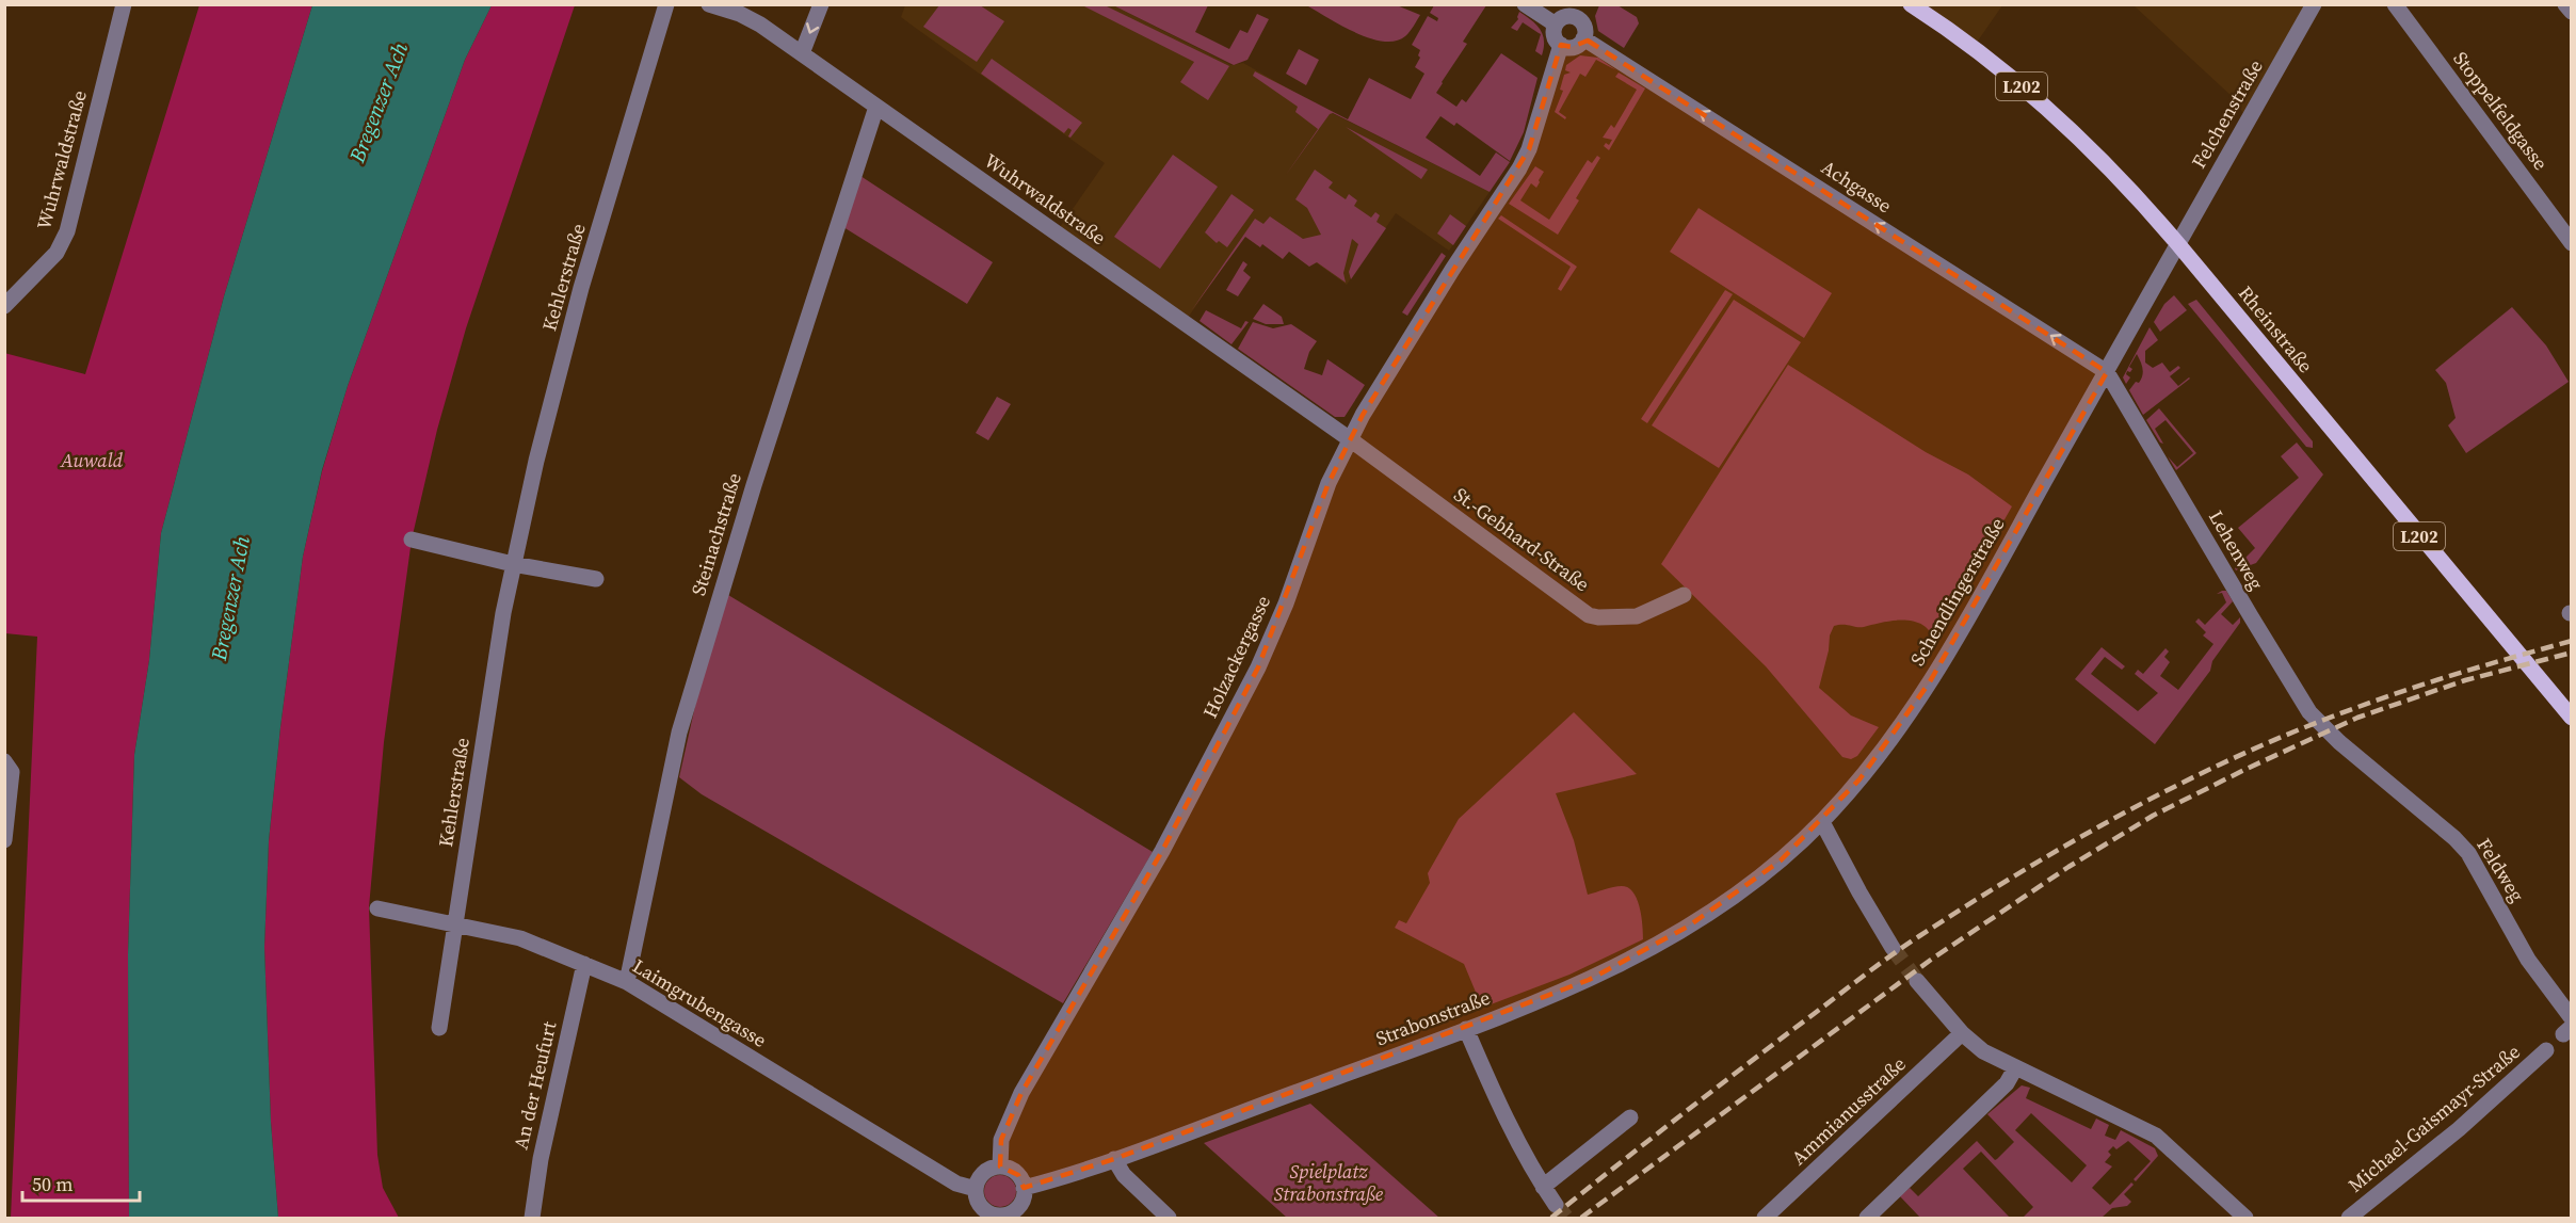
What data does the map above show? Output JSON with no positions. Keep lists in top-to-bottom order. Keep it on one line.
{"streets":{"main road":["L202","Rheinstraße"],"street":["Stoppelfeldgasse","Felchenstraße","Wuhrwaldstraße","Achgasse","Kehlerstraße","Steinachstraße","St.-Gebhard-Straße","Lehenweg","Schendlingerstraße","Holzackergasse","Feldweg","Laimgrubengasse","Strabonstraße","An der Heufurt","Ammianusstraße","Michael-Gaismayr-Straße"]},"crossings":[["Felchenstraße","Rheinstraße"],["Felchenstraße","Schendlingerstraße"],["Wuhrwaldstraße","Steinachstraße"],["Wuhrwaldstraße","St.-Gebhard-Straße"],["Wuhrwaldstraße","Holzackergasse"],["Achgasse","Lehenweg"],["Achgasse","Schendlingerstraße"],["Achgasse","Holzackergasse"],["Kehlerstraße","Laimgrubengasse"],["Rheinstraße","Schendlingerstraße"],["Steinachstraße","Laimgrubengasse"],["St.-Gebhard-Straße","Holzackergasse"],["Lehenweg","Schendlingerstraße"],["Lehenweg","Feldweg"],["Schendlingerstraße","Strabonstraße"],["Holzackergasse","Laimgrubengasse"],["Holzackergasse","Strabonstraße"],["Laimgrubengasse","Strabonstraße"],["Laimgrubengasse","An der Heufurt"]],"one_way":["Achgasse"],"water":["Bregenzer Ach"],"parks":["Auwald","Spielplatz Strabonstraße"],"scale_bar":"50 m"}
